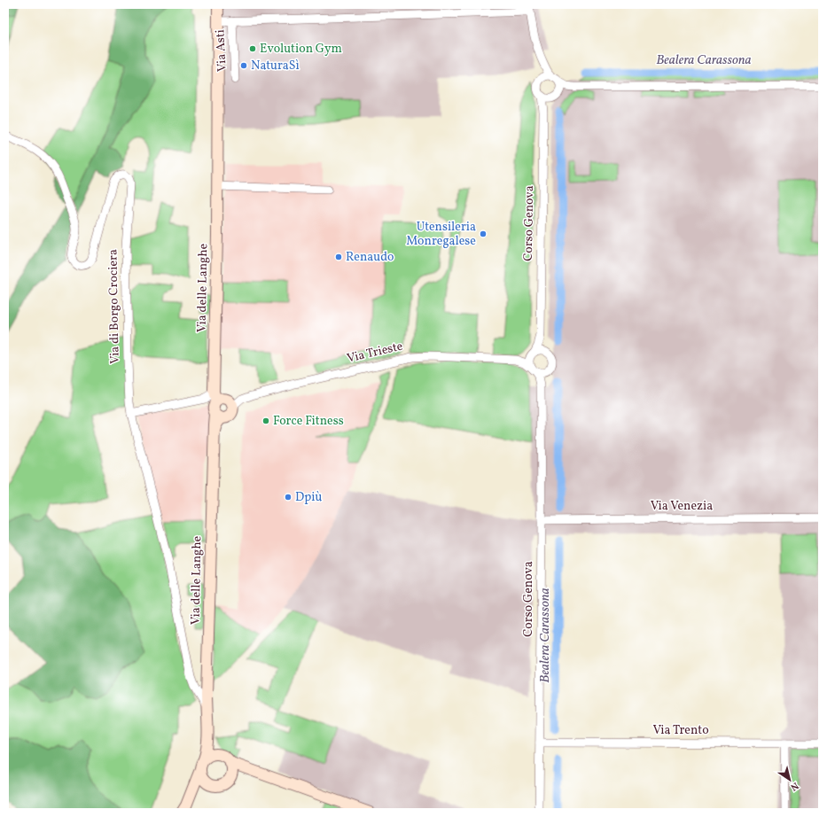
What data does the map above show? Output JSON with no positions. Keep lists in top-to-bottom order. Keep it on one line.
{"streets":{"main road":["Via delle Langhe"],"street":["Via Asti","Corso Genova","Via di Borgo Crociera","Via Trieste","Via Venezia","Via Trento"]},"crossings":[["Via Asti","Via delle Langhe"],["Corso Genova","Via Trieste"],["Corso Genova","Via Venezia"],["Corso Genova","Via Trento"],["Via delle Langhe","Via di Borgo Crociera"],["Via delle Langhe","Via Trieste"]],"water":["Bealera Carassona"],"places":["Evolution Gym","NaturaSì","Utensileria Monregalese","Renaudo","Force Fitness","Dpiù"],"north":"bottom right"}
